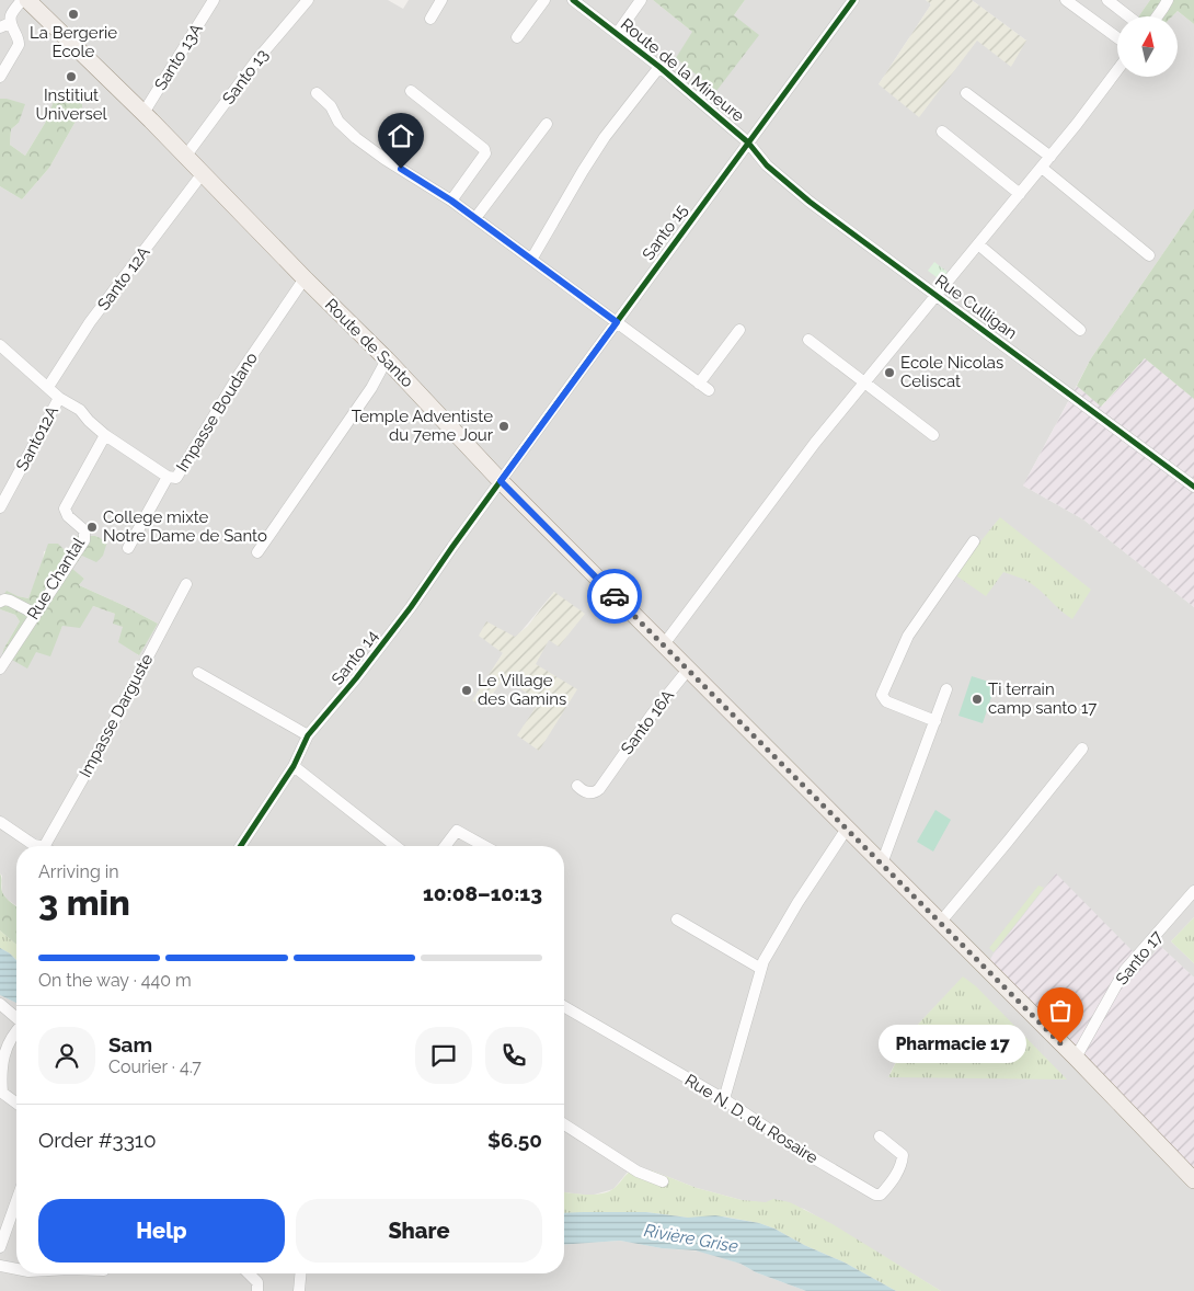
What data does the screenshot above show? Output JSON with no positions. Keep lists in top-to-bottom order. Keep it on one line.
{"streets":{"main road":["Route de Santo"],"street":["Santo 13A","Route de la Mineure","Santo 13","Santo 15","Santo 12A","Rue Culligan","Impasse Boudano","Santo12A","Rue Chantal","Santo 14","Impasse Darguste","Santo 16A","Santo 17","Rue N. D. du Rosaire"]},"crossings":[["Santo 13A","Route de Santo"],["Route de la Mineure","Santo 15"],["Route de la Mineure","Rue Culligan"],["Santo 13","Route de Santo"],["Santo 15","Rue Culligan"],["Santo 15","Route de Santo"],["Santo 15","Santo 14"],["Santo 12A","Route de Santo"],["Santo 12A","Impasse Boudano"],["Route de Santo","Impasse Boudano"],["Route de Santo","Santo 14"],["Route de Santo","Santo 16A"],["Route de Santo","Santo 17"],["Impasse Boudano","Santo12A"],["Impasse Boudano","Rue Chantal"]],"water":["Rivière Grise"],"places":["La Bergerie Ecole","Institiut Universel","Ecole Nicolas Celiscat","Temple Adventiste du 7eme Jour","College mixte Notre Dame de Santo","Le Village des Gamins","Ti terrain camp santo 17","Pharmacie 17"],"north":"top","page":{"heading":["3 min","Arriving in","10:08–10:13"],"panel":["Sam","Courier · 4.7","Order #3310","$6.50"],"bar":"On the way · 440 m","bubble":"Pharmacie 17","buttons":["Help","Share"]}}
